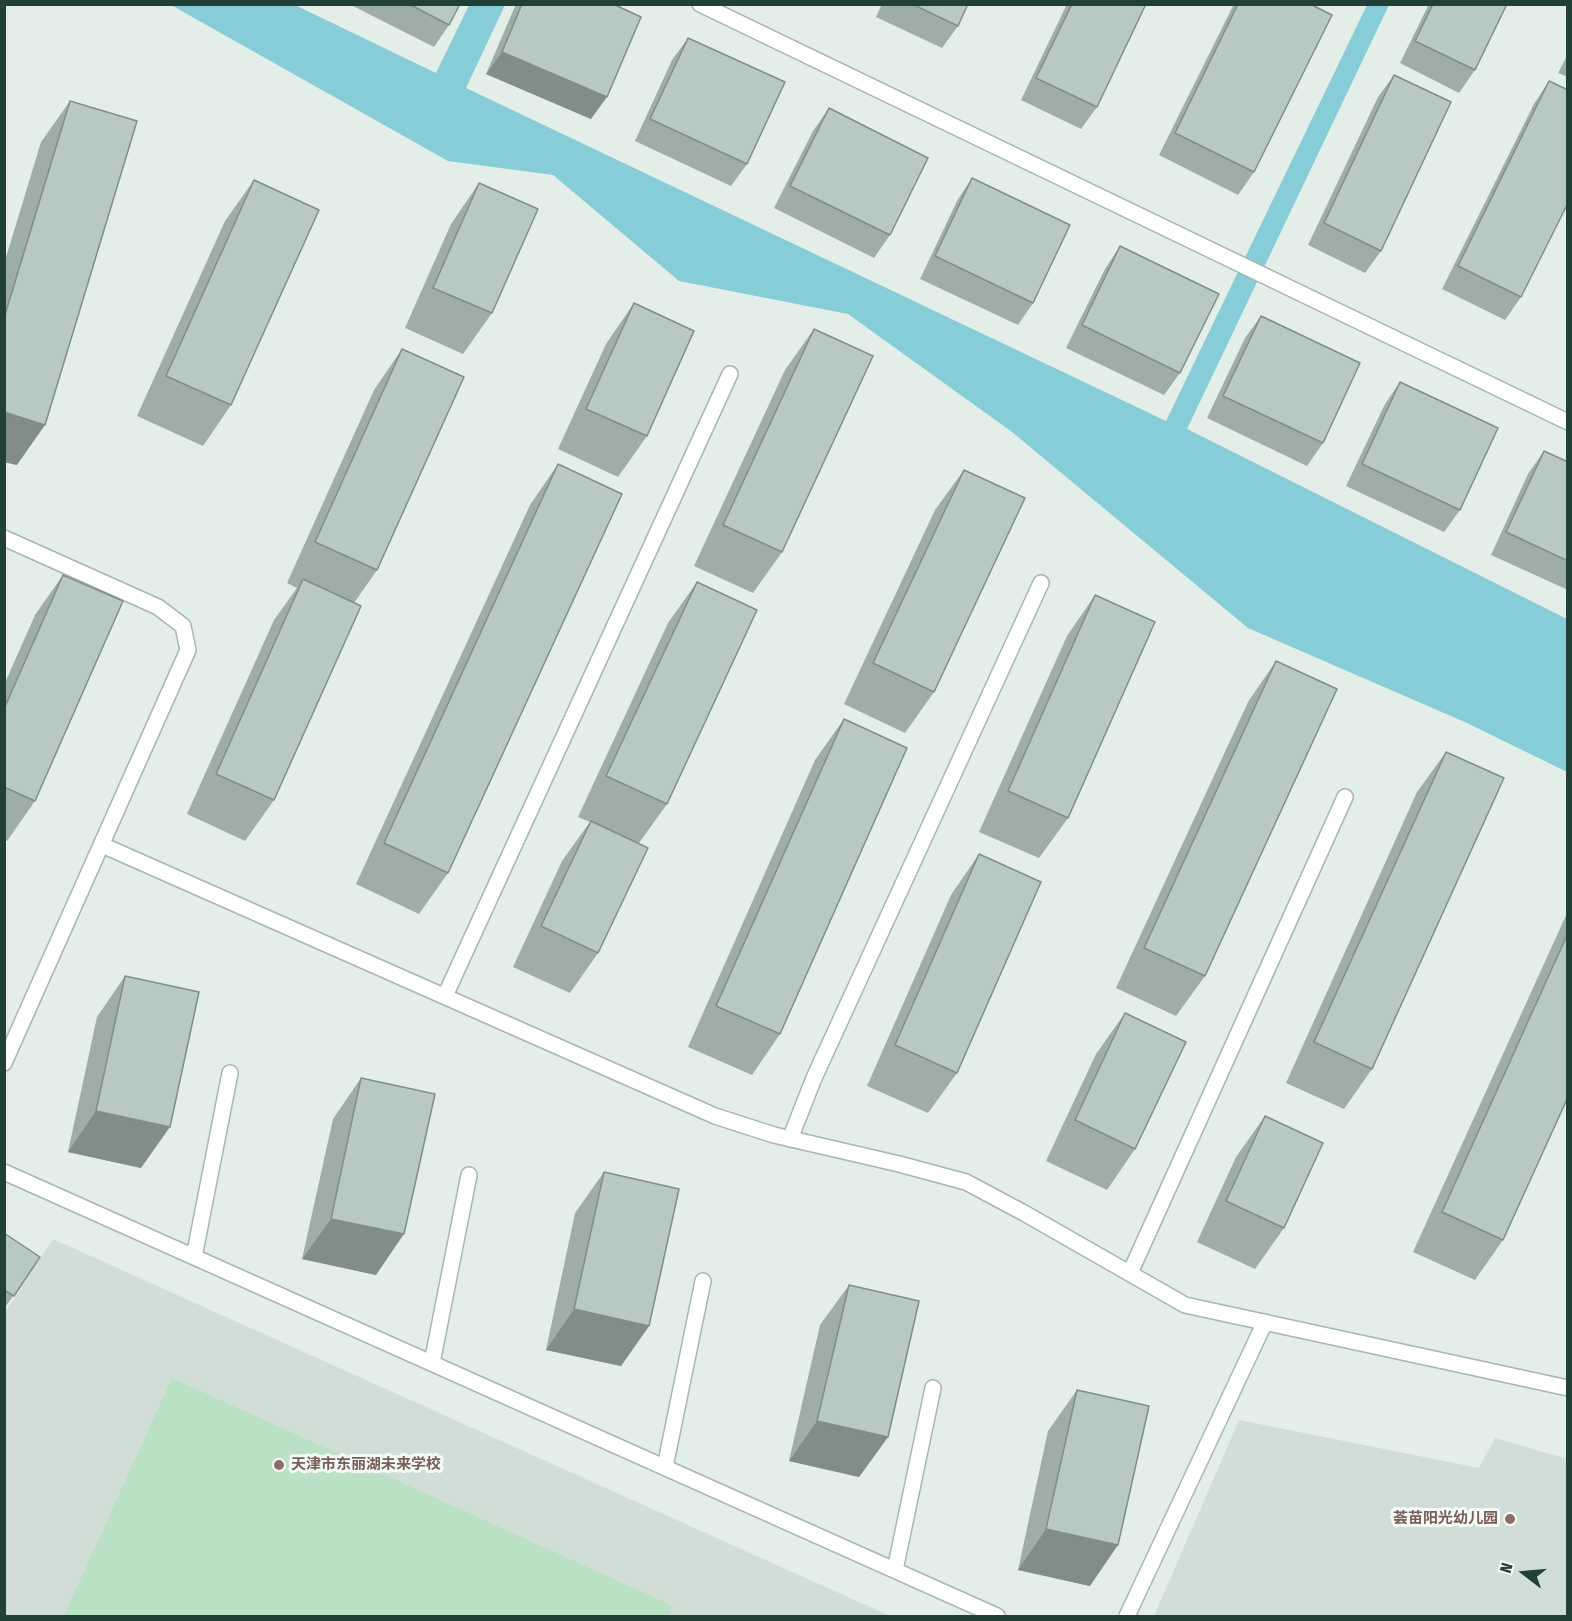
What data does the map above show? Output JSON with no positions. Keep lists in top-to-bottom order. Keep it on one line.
{"places":["天津市东丽湖未来学校","荟苗阳光幼儿园"],"north":"left"}
